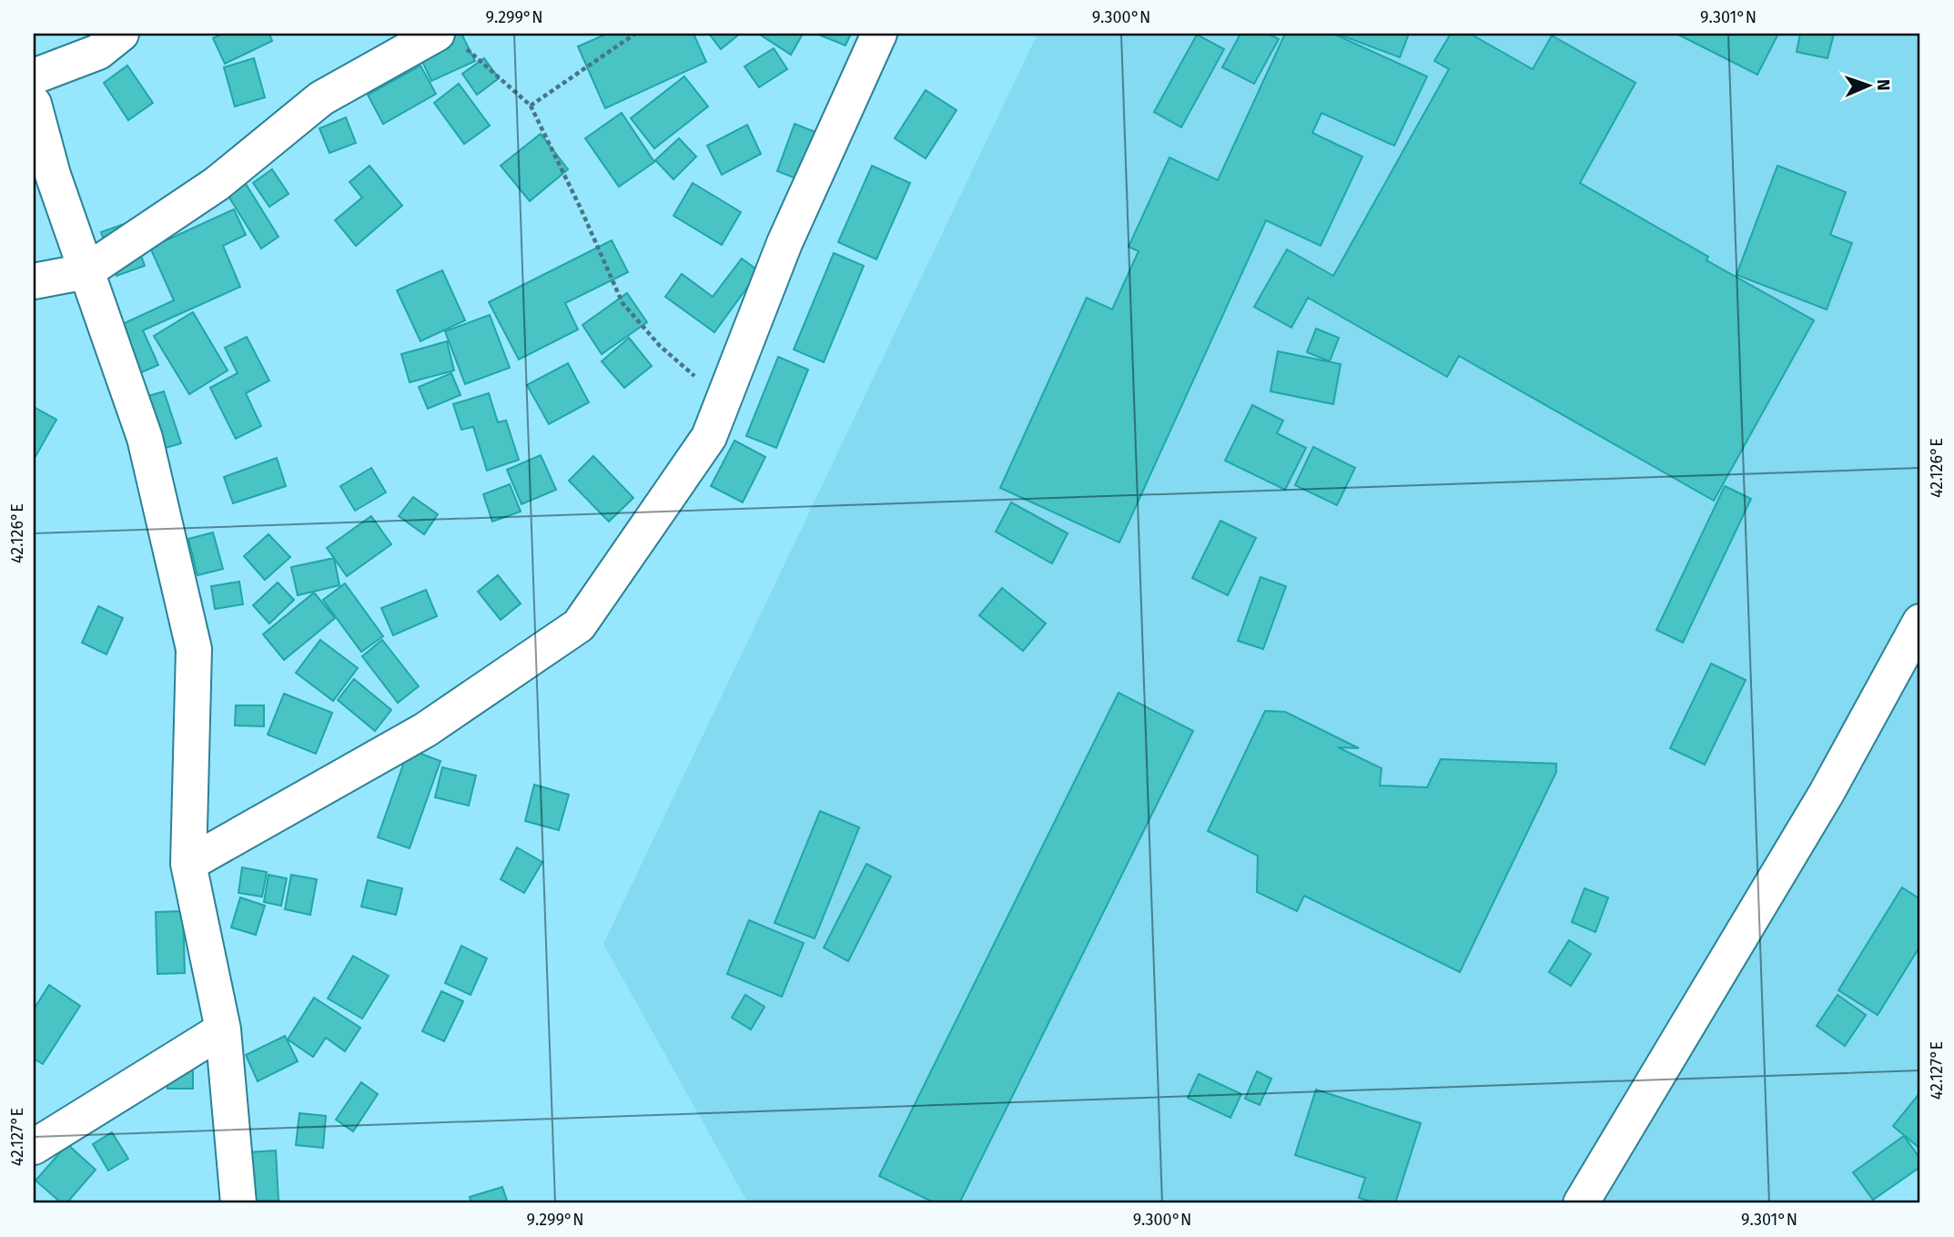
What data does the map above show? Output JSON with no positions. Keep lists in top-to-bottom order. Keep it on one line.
{"north":"right","coordinates":["9.299°N","9.300°N","9.301°N","42.126°E","42.127°E"]}
